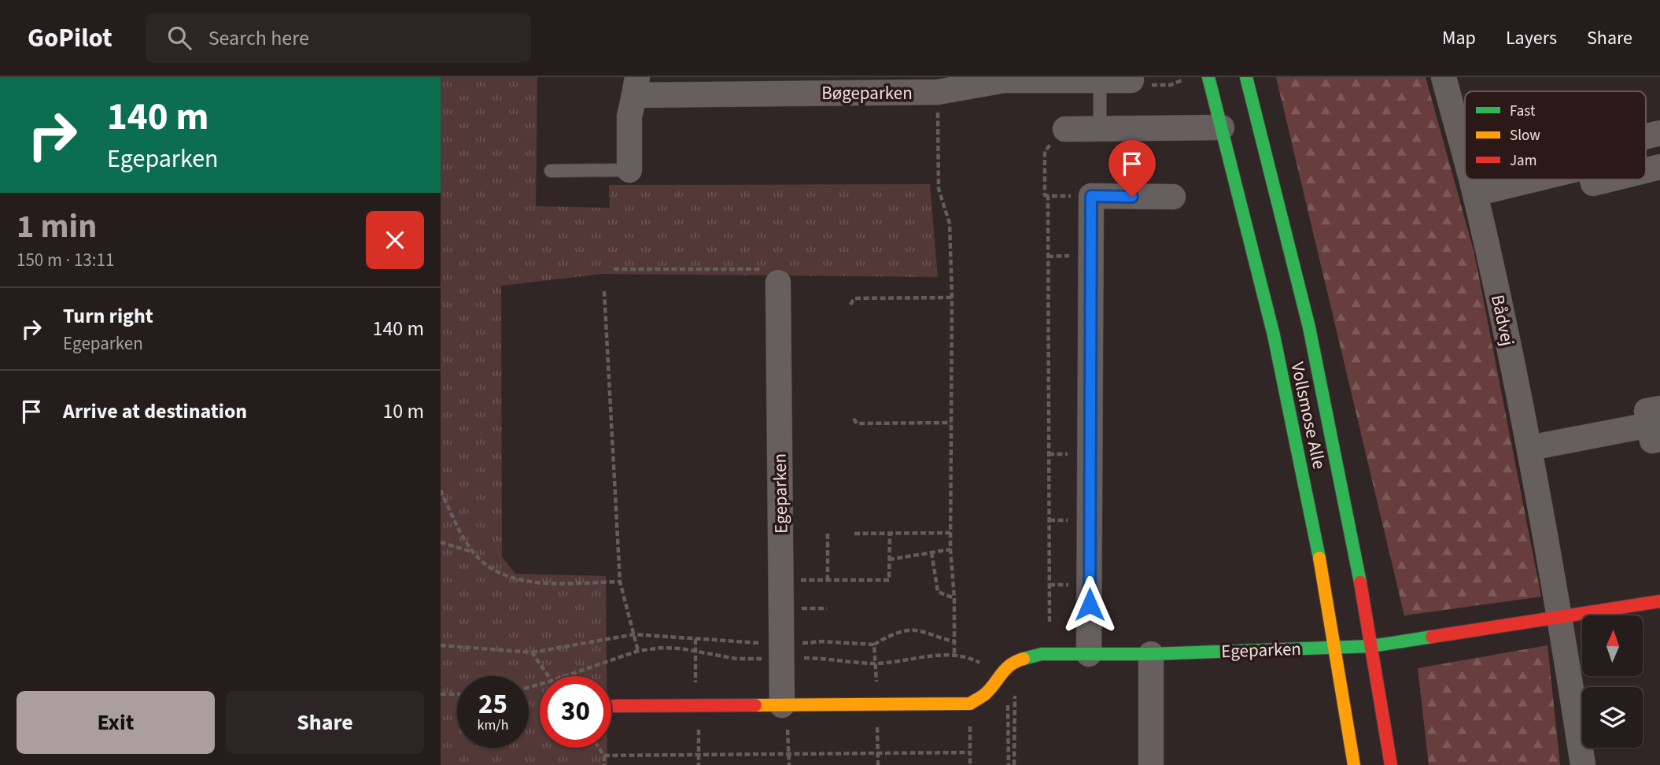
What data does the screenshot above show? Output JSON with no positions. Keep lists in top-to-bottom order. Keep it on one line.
{"streets":{"street":["Bøgeparken","Bådvej","Vollsmose Alle","Egeparken"]},"crossings":[["Vollsmose Alle","Egeparken"]],"legend":["Fast","Slow","Jam"],"north":"top","page":{"header":"GoPilot","search":"Search here","nav":["Map","Layers","Share"],"turn":["140 m","Egeparken"],"heading":["1 min","150 m · 13:11"],"list":[{"name":"Turn right","note":"Egeparken","value":"140 m"},{"name":"Arrive at destination","value":"10 m"}],"speed":"25 km/h","limit":"30","buttons":["Exit","Share"]}}
